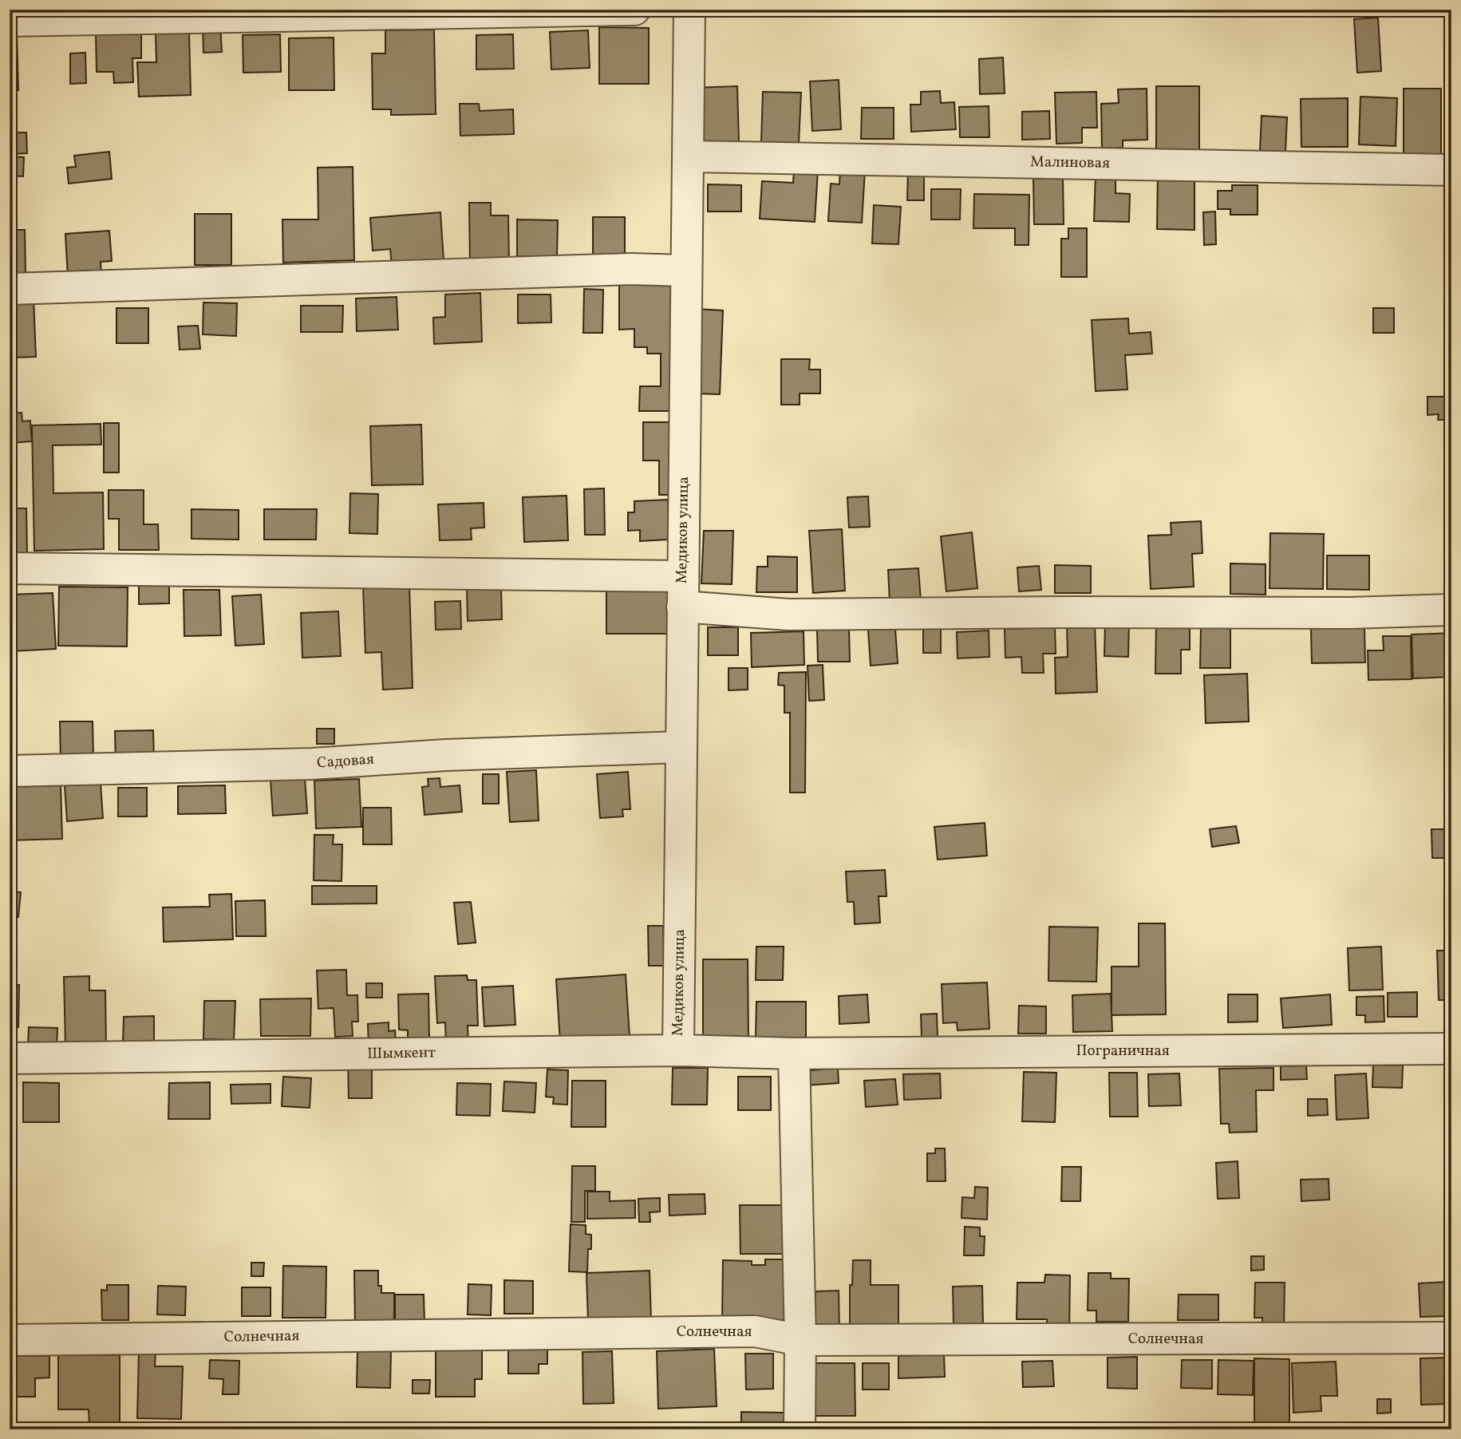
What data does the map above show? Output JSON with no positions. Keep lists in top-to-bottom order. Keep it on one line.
{"streets":{"street":["Малиновая","Медиков улица","Садовая","Пограничная","Шымкент","Солнечная"]},"crossings":[["Малиновая","Медиков улица"],["Медиков улица","Садовая"],["Медиков улица","Шымкент"],["Пограничная","Шымкент"]]}
